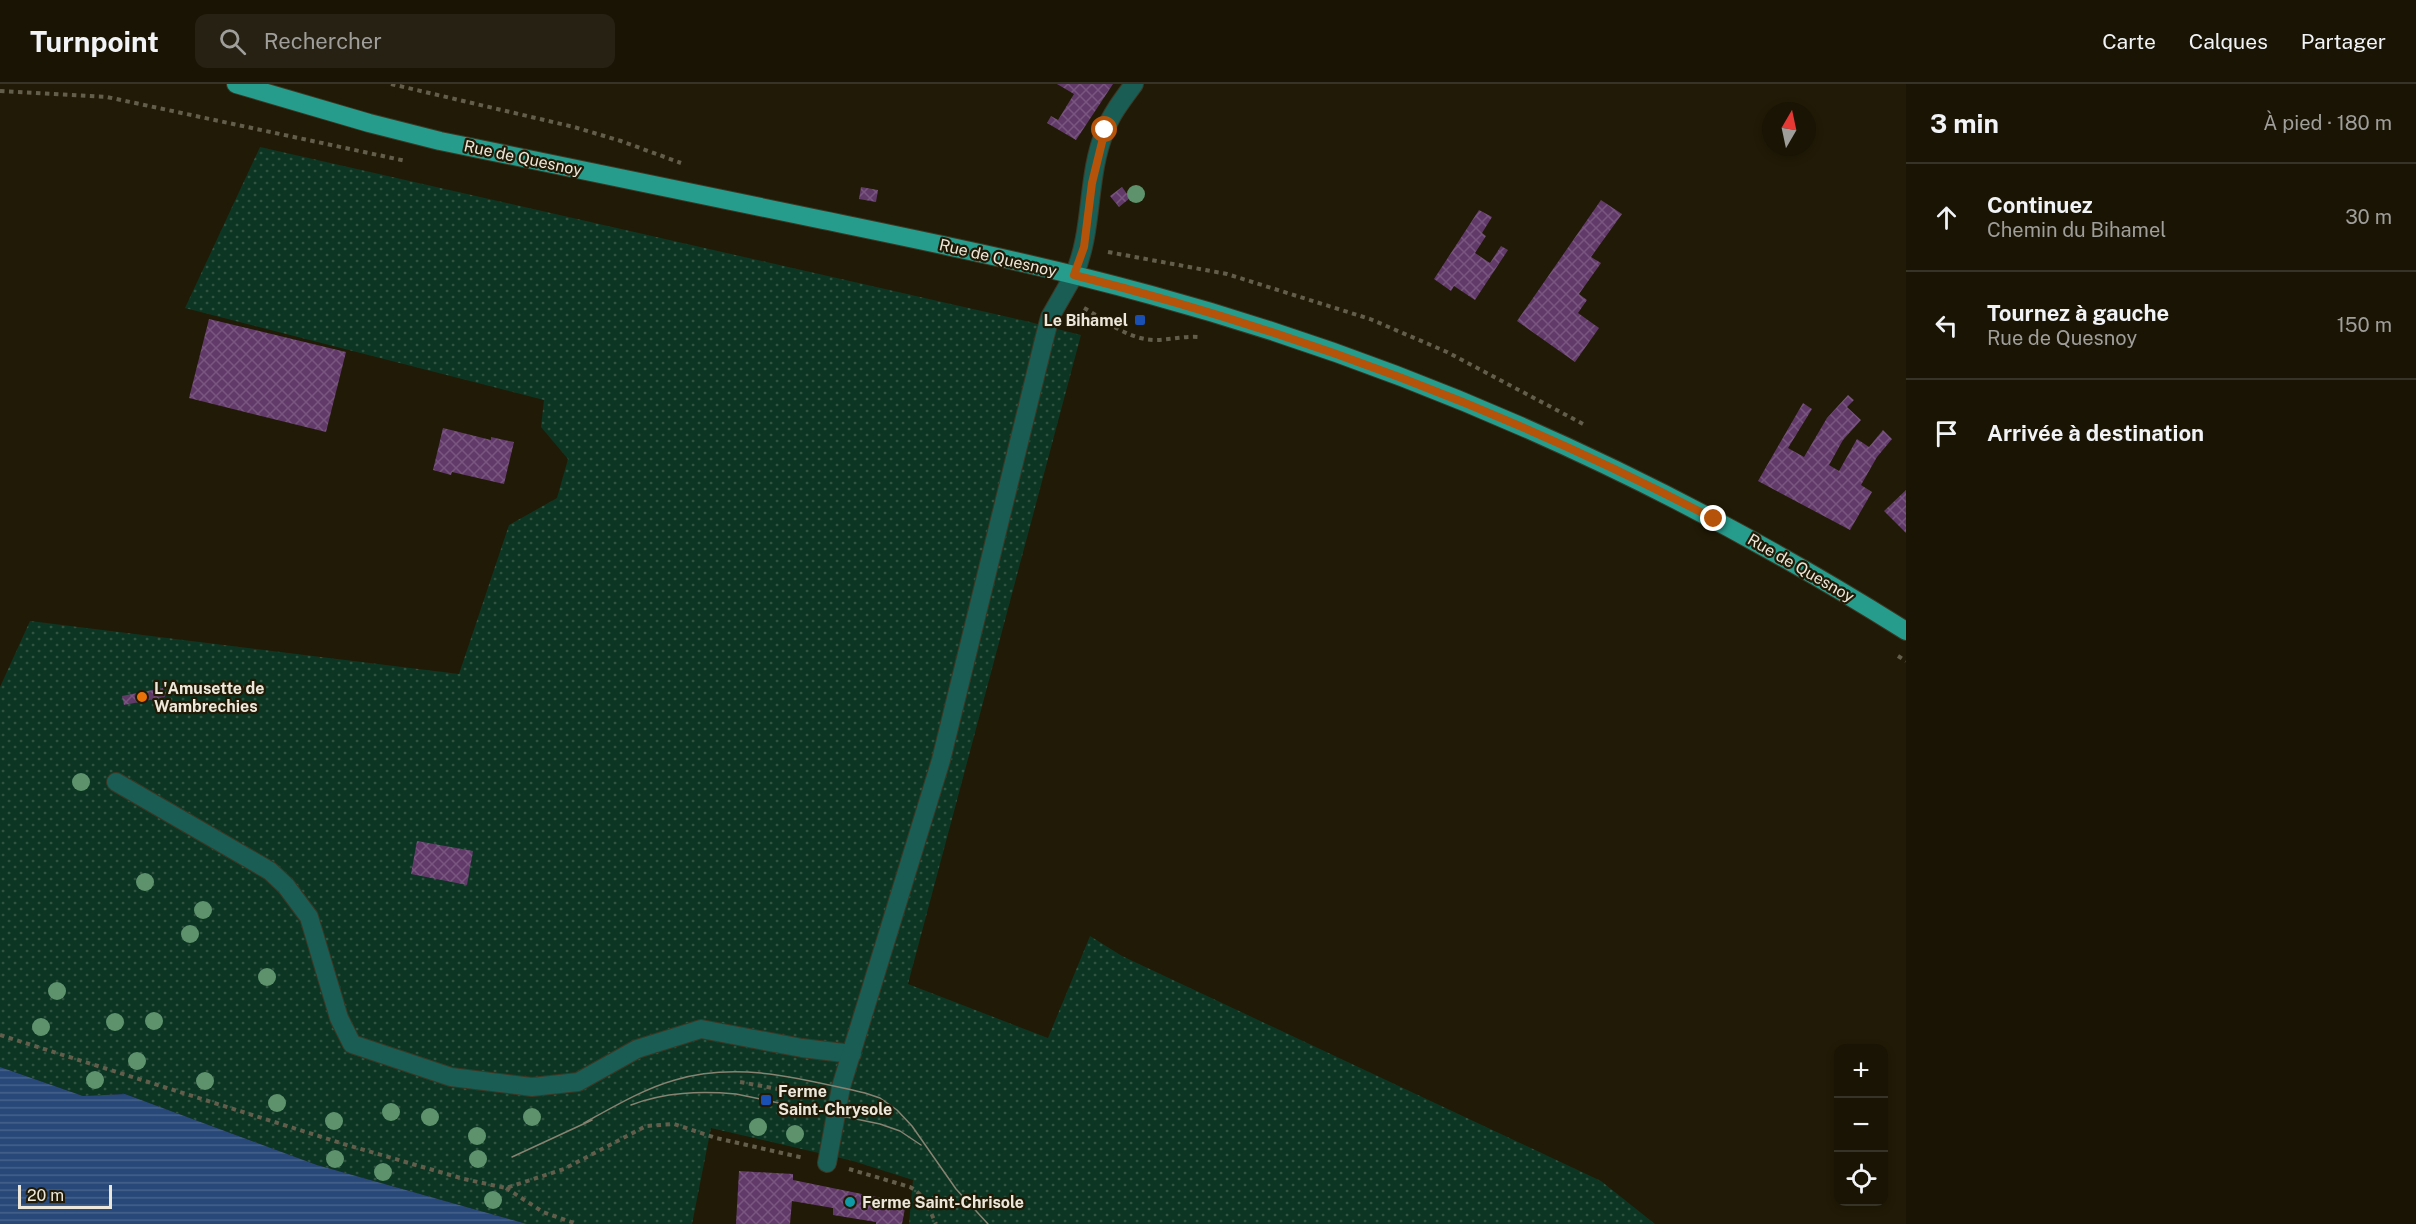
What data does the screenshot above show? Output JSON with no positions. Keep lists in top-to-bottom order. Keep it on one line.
{"streets":{"main road":["Rue de Quesnoy"]},"places":{"transit":["Le Bihamel","Ferme Saint-Chrysole"],"other":["L'Amusette de Wambrechies","Ferme Saint-Chrisole"]},"scale_bar":"20 m","north":"top","page":{"header":"Turnpoint","search":"Rechercher","nav":["Carte","Calques","Partager"],"heading":["3 min","À pied · 180 m"],"list":[["Continuez","Chemin du Bihamel","30 m"],["Tournez à gauche","Rue de Quesnoy","150 m"],"Arrivée à destination"],"map_buttons":["+","−"],"scale":"20 m"}}
